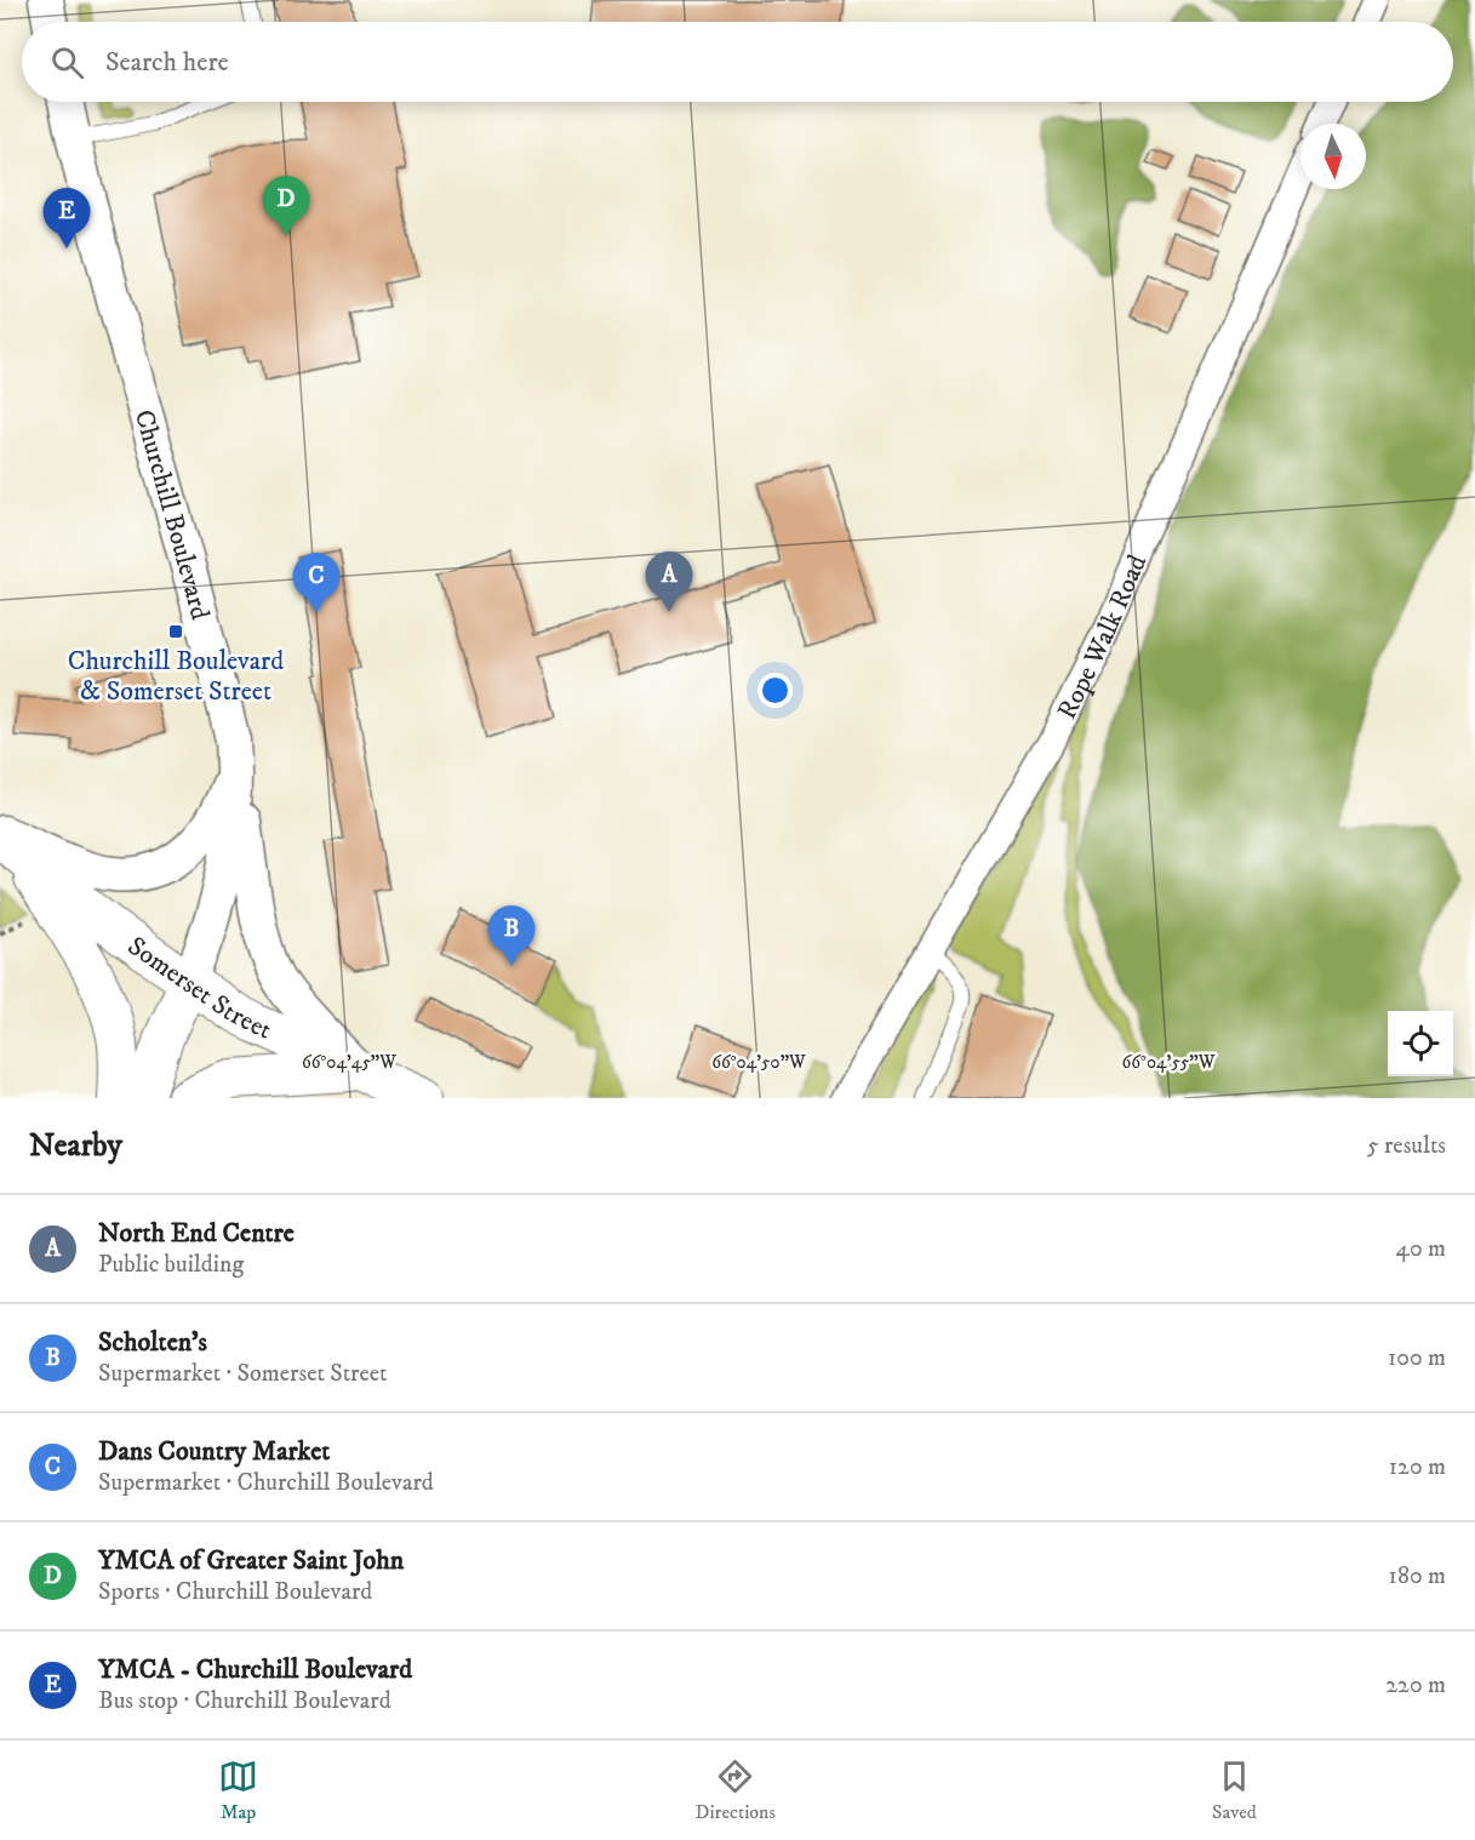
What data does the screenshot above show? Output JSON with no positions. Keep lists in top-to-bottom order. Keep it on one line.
{"streets":{"main road":["Somerset Street"],"street":["Churchill Boulevard","Rope Walk Road"]},"crossings":[["Churchill Boulevard","Somerset Street"]],"places":{"transit":["Churchill Boulevard & Somerset Street"]},"north":"bottom","page":{"search":"Search here","pins":["D","E","A","C","B"],"heading":["Nearby","5 results"],"list":[{"mark":"A","name":"North End Centre","note":"Public building","value":"40 m"},{"mark":"B","name":"Scholten's","note":"Supermarket · Somerset Street","value":"100 m"},{"mark":"C","name":"Dans Country Market","note":"Supermarket · Churchill Boulevard","value":"120 m"},{"mark":"D","name":"YMCA of Greater Saint John","note":"Sports · Churchill Boulevard","value":"180 m"},{"mark":"E","name":"YMCA - Churchill Boulevard","note":"Bus stop · Churchill Boulevard","value":"220 m"}],"nav":["Map","Directions","Saved"]},"coordinates":["66°04'45\"W","66°04'50\"W","66°04'55\"W"]}
